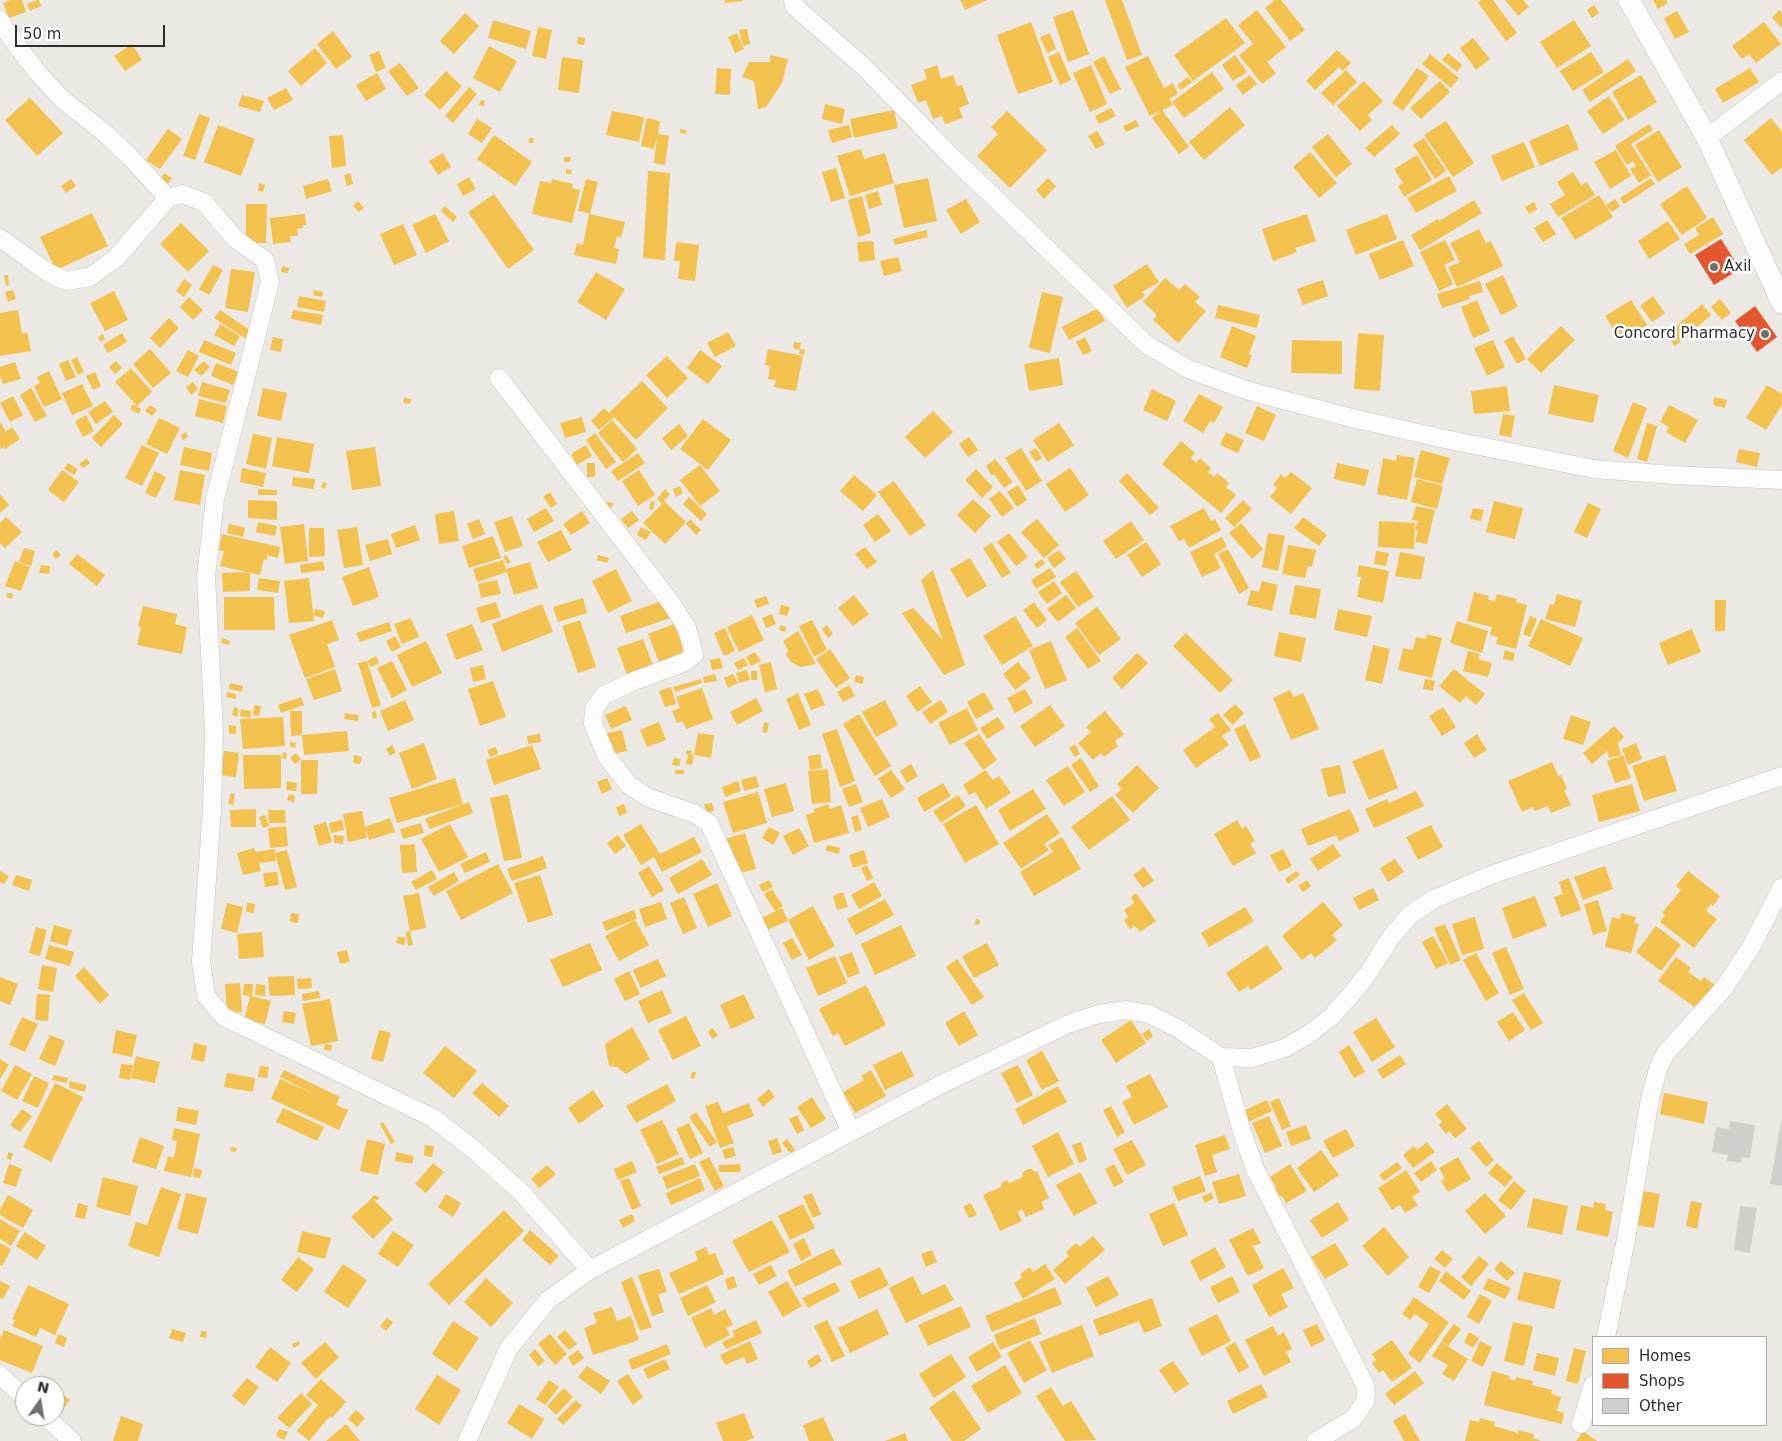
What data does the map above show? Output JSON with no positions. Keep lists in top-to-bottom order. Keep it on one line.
{"places":["Axil","Concord Pharmacy"],"legend":["Homes","Shops","Other"],"scale_bar":"50 m","north":"top"}
